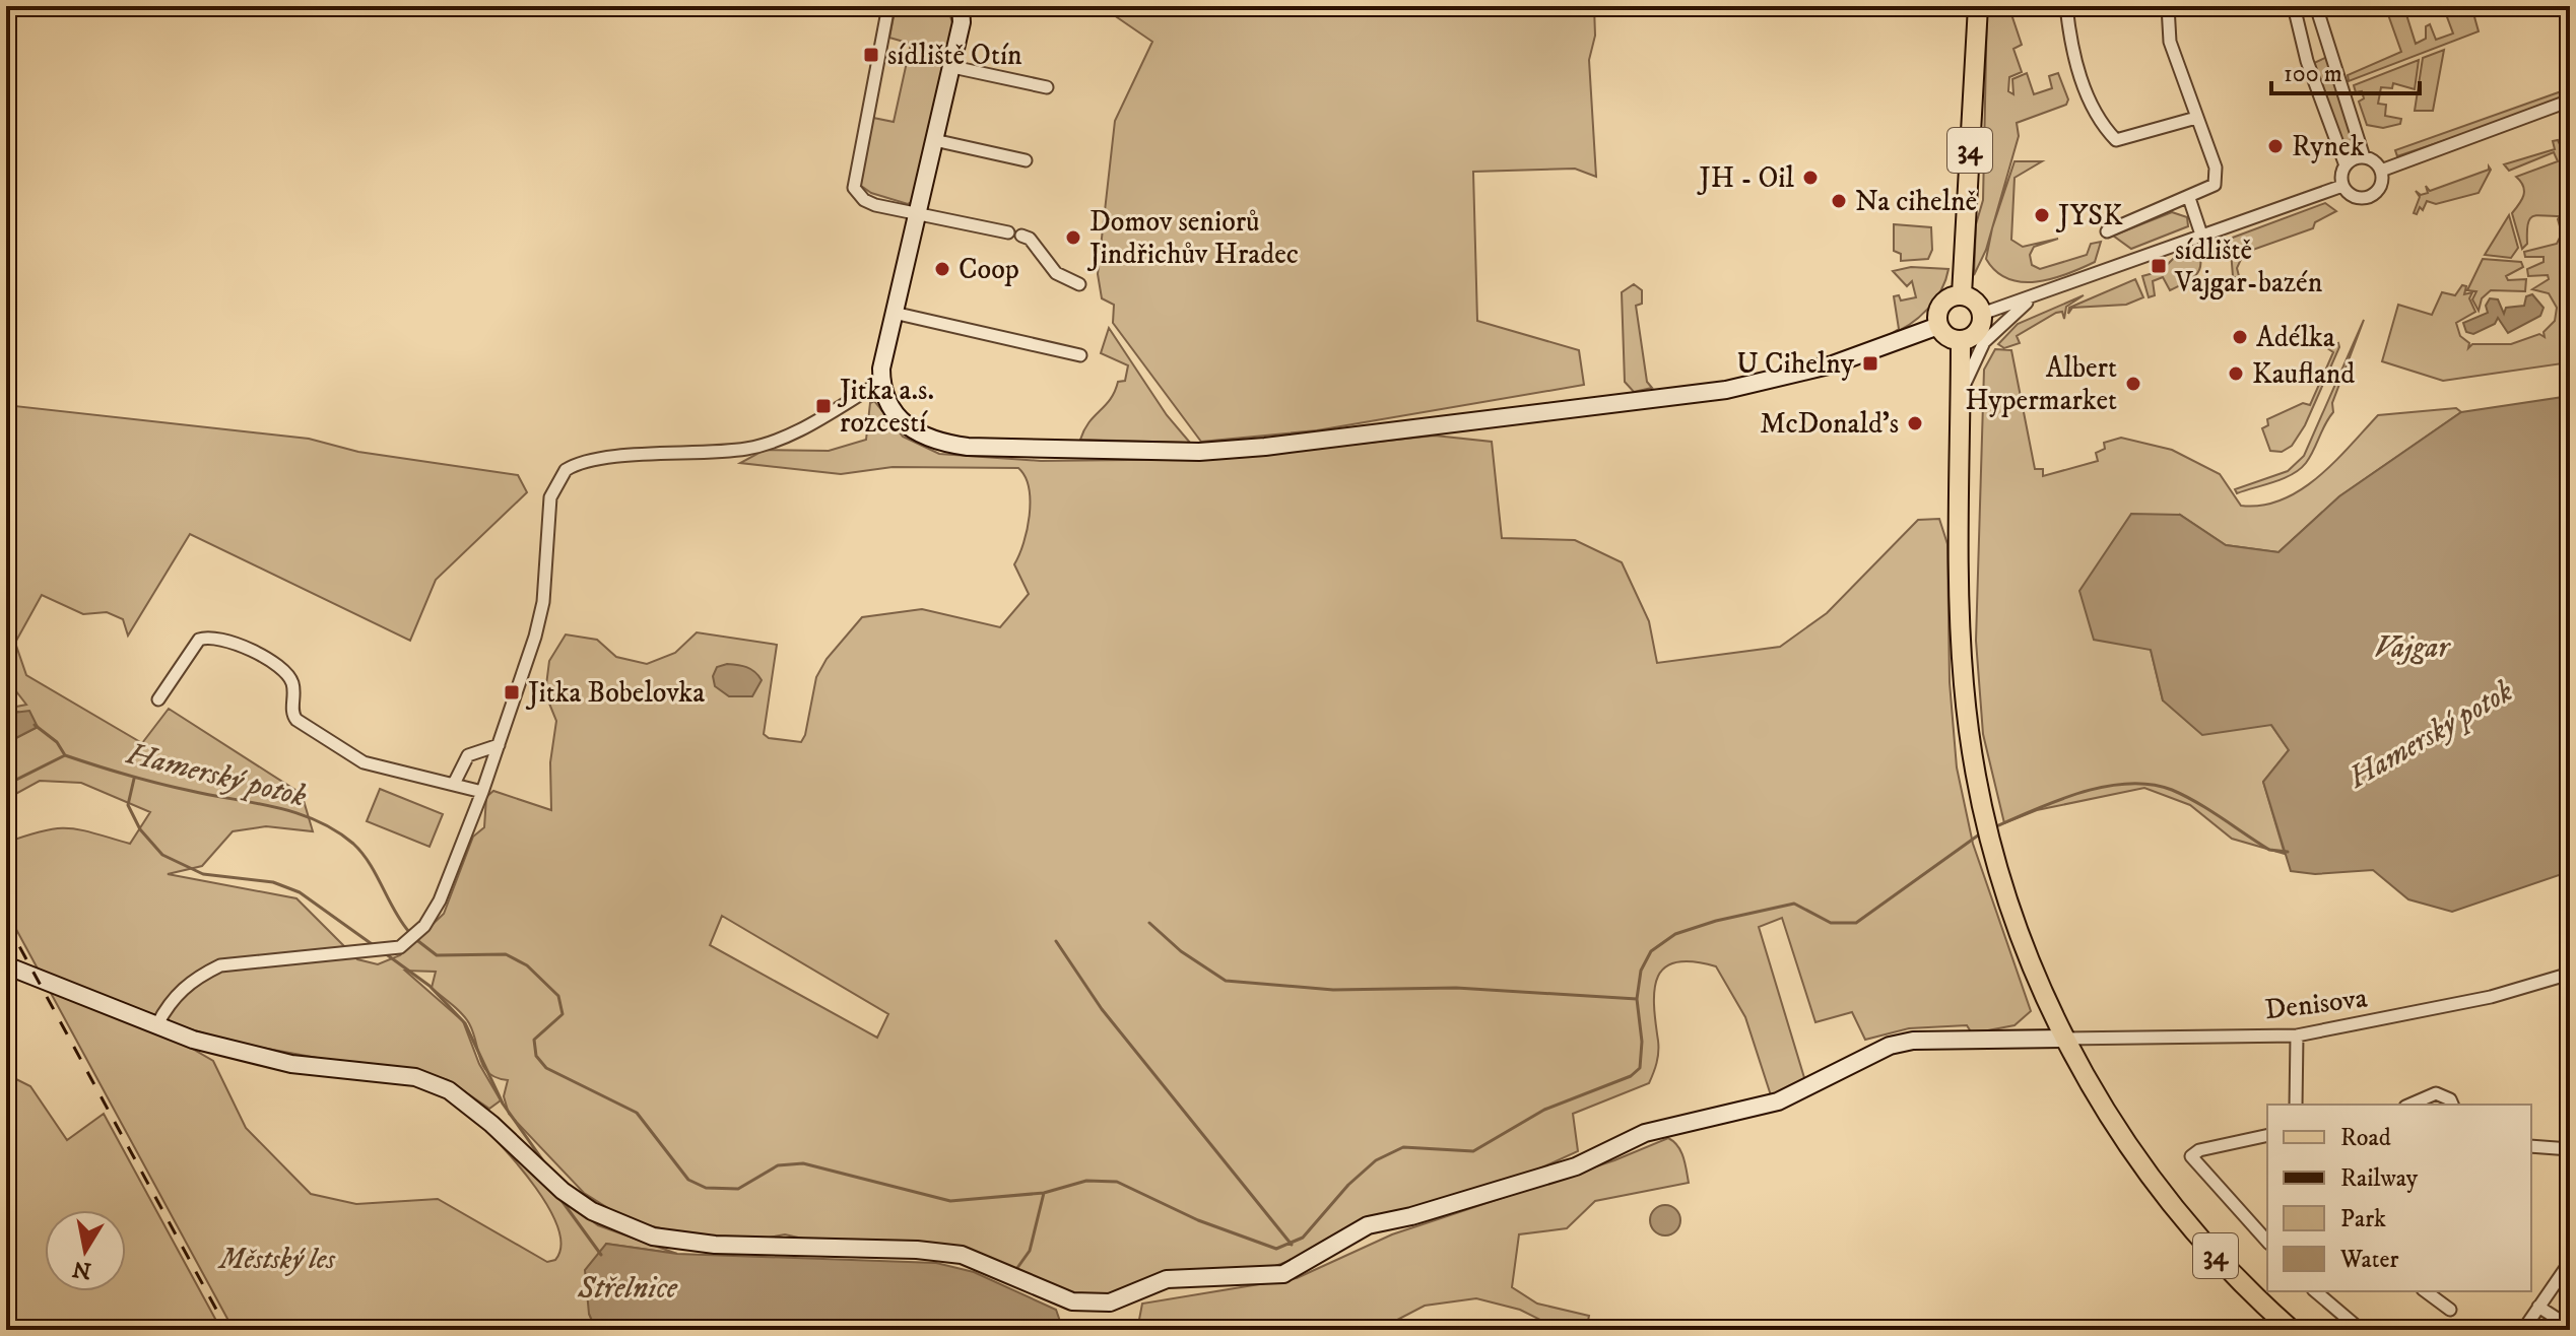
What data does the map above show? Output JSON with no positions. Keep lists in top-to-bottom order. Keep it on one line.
{"streets":{"main road":["34"],"street":["Denisova"]},"crossings":[["34","Denisova"]],"water":["Vajgar","Hamerský potok","Střelnice"],"parks":["Městský les"],"places":{"transit":["sídliště Otín","sídliště Vajgar-bazén","U Cihelny","Jitka a.s. rozcestí","Jitka Bobelovka"],"other":["Rynek","JH - Oil","Na cihelně","JYSK","Domov seniorů Jindřichův Hradec","Coop","Adélka","Kaufland","Albert Hypermarket","McDonald's"]},"legend":["Road","Railway","Park","Water"],"scale_bar":"100 m","north":"bottom"}
